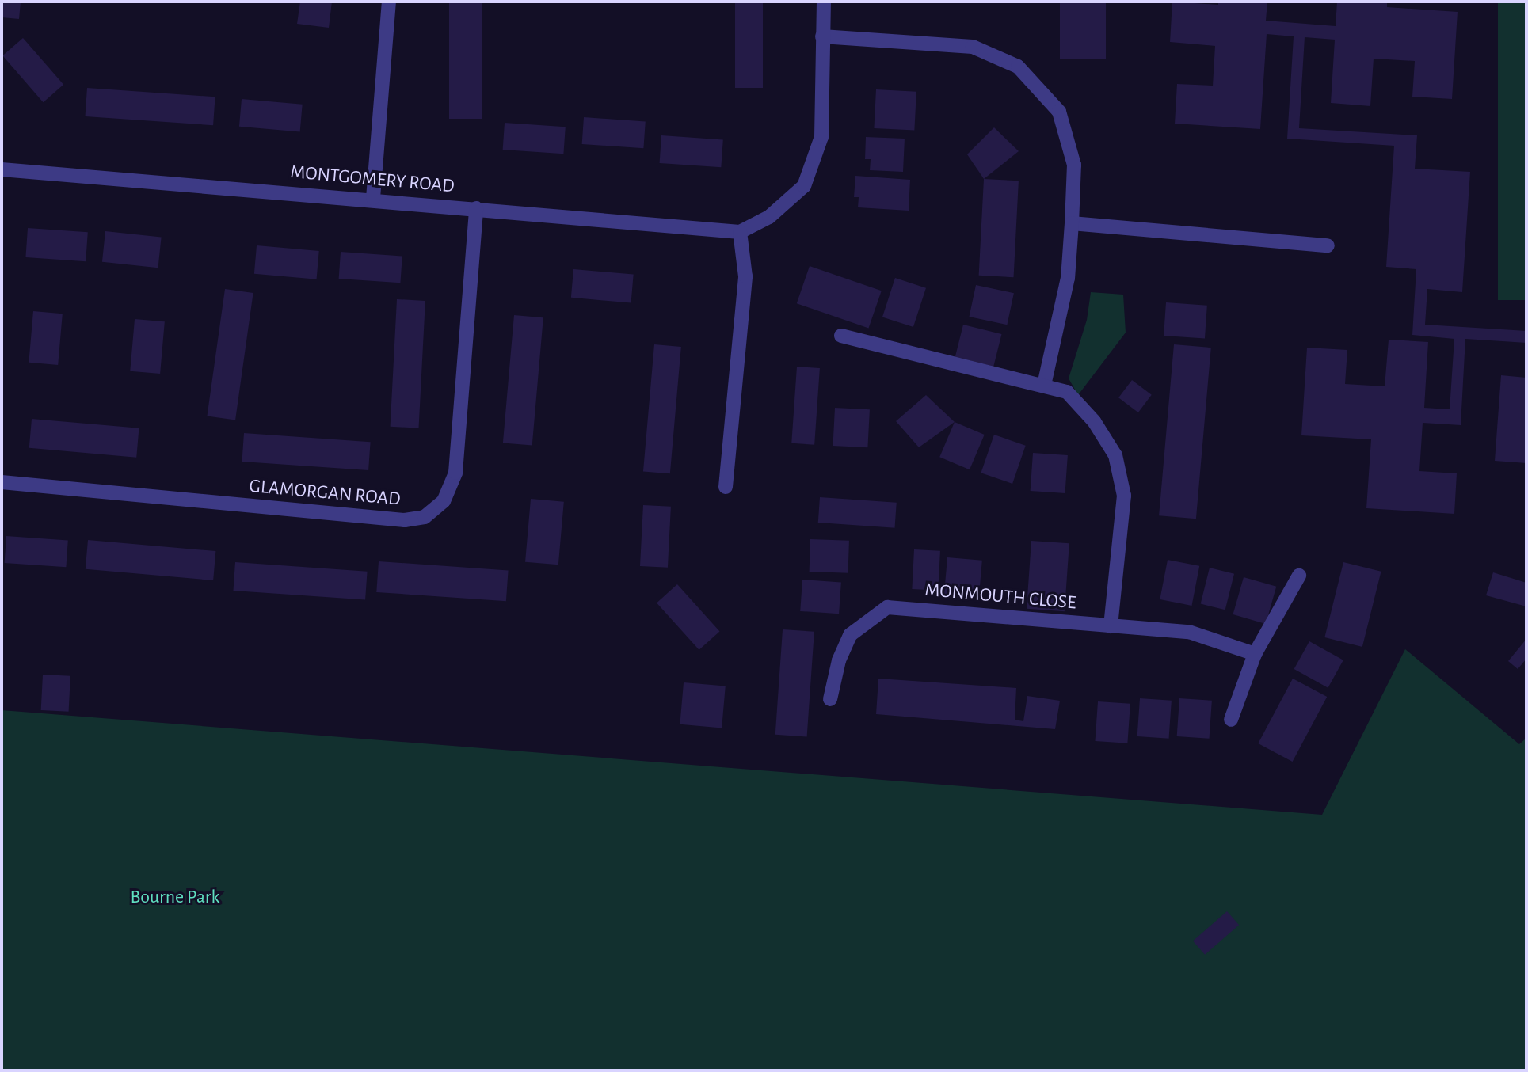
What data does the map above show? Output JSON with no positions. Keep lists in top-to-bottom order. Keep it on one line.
{"streets":{"street":["MONTGOMERY ROAD","GLAMORGAN ROAD","MONMOUTH CLOSE"]},"crossings":[["MONTGOMERY ROAD","GLAMORGAN ROAD"]],"parks":["Bourne Park"]}
